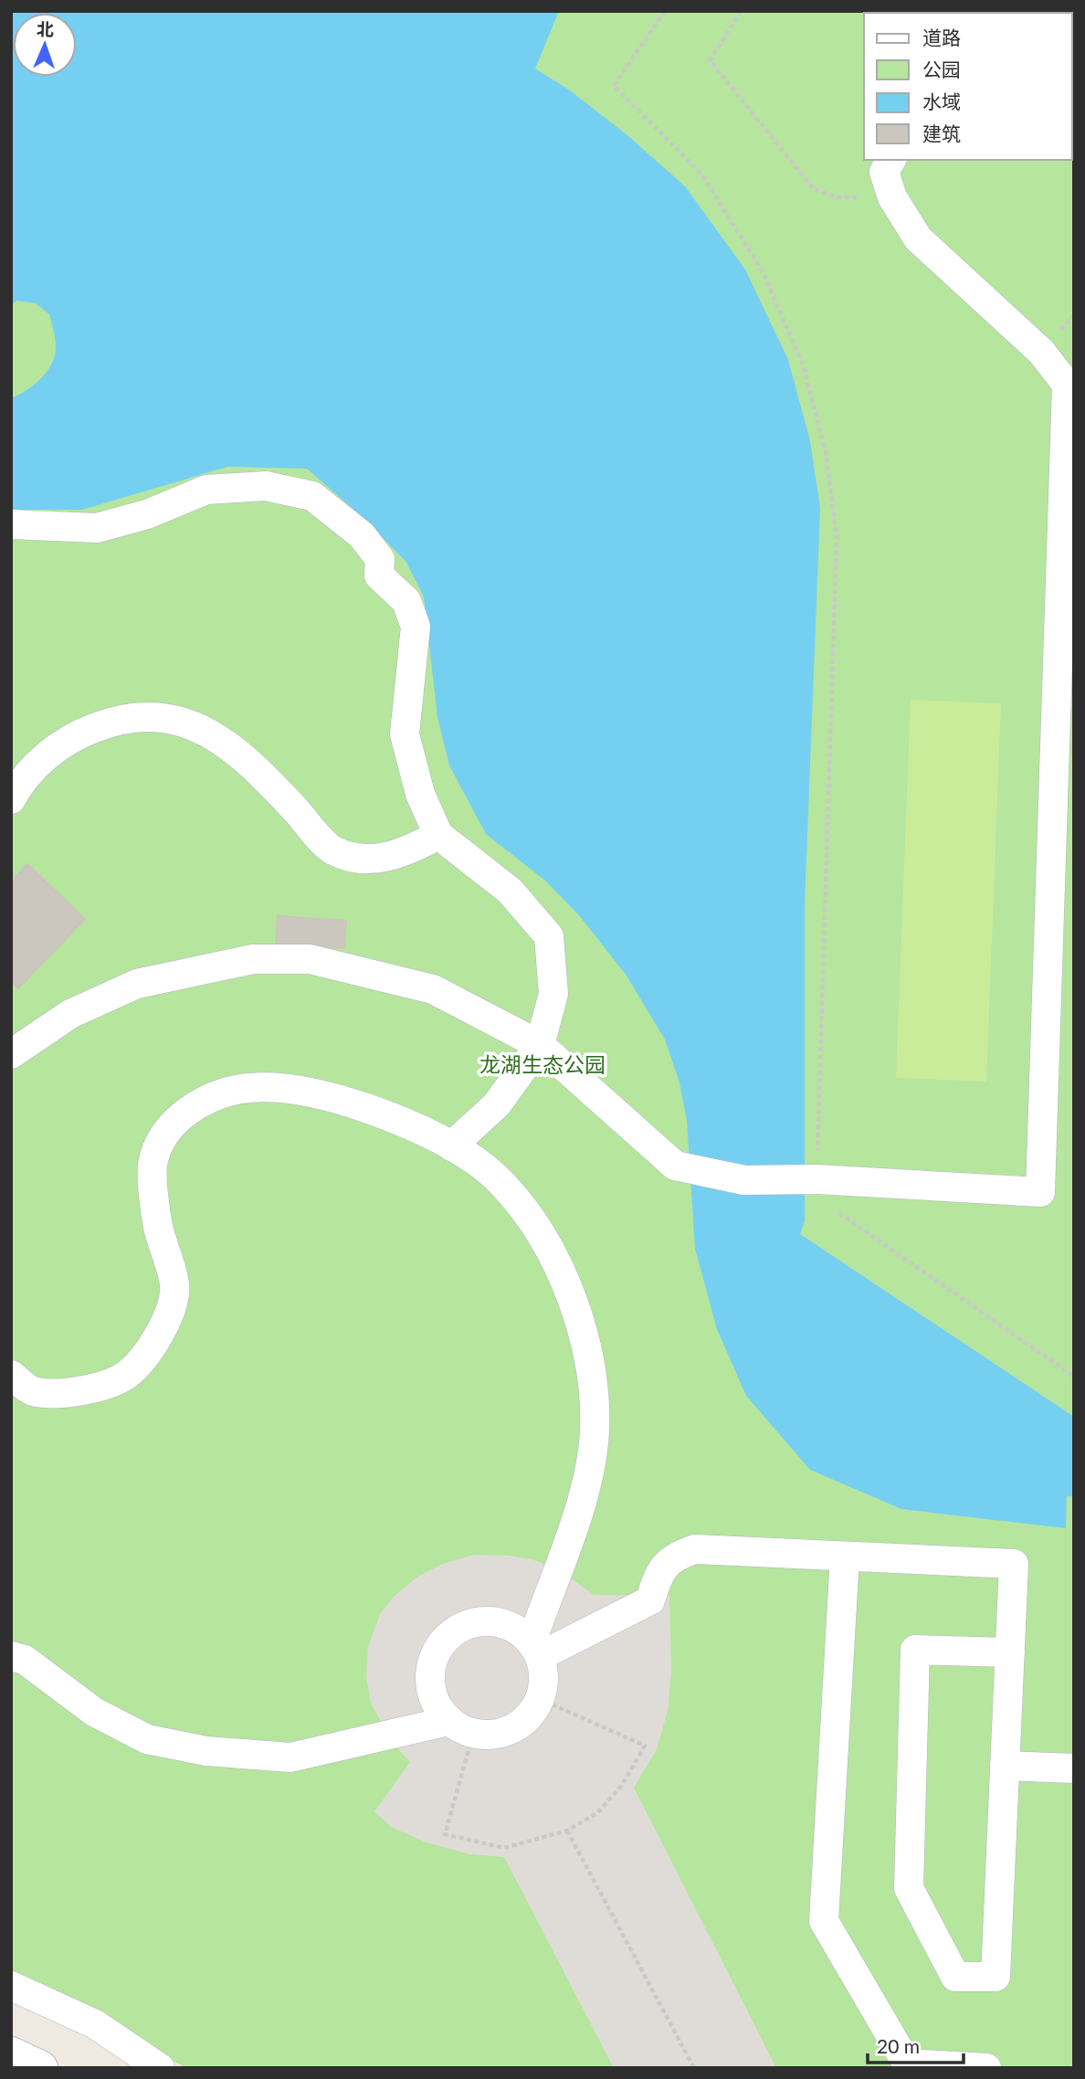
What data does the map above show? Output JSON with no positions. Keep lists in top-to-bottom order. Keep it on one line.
{"parks":["龙湖生态公园"],"legend":["道路","公园","水域","建筑"],"scale_bar":"20 m","north":"top"}
